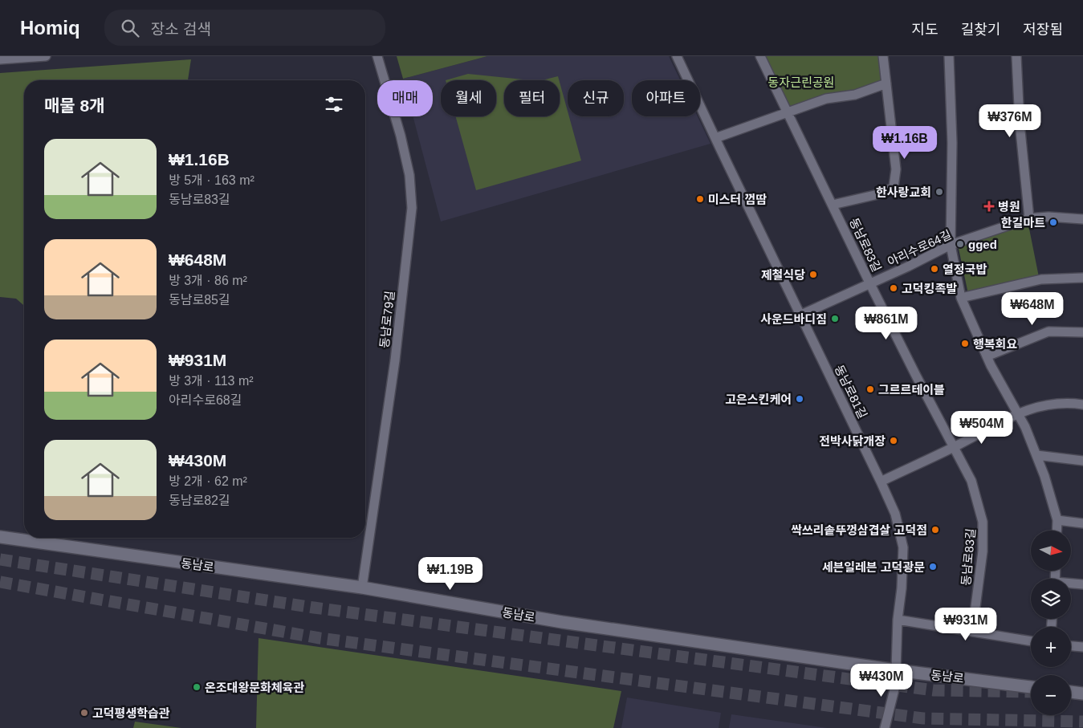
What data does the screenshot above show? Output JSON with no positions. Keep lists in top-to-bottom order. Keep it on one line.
{"streets":{"main road":["동남로"],"street":["동남로83길","아리수로64길","동남로79길","동남로81길"]},"crossings":[["동남로83길","아리수로64길"],["아리수로64길","동남로81길"],["동남로79길","동남로"],["동남로81길","동남로"]],"parks":["동자근린공원"],"places":{"other":["한사랑교회","미스터 껌땀","한길마트","gged","열정국밥","제철식당","고덕킹족발","사운드바디짐","행복회요","그르르테이블","고은스킨케어","전박사닭개장","싹쓰리솥뚜껑삼겹살 고덕점","세븐일레븐 고덕광문","온조대왕문화체육관","고덕평생학습관"],"health":["병원"]},"north":"right","page":{"header":"Homiq","search":"장소 검색","nav":["지도","길찾기","저장됨"],"chip":["매매","월세","필터","신규","아파트"],"heading":"매물 8개","price":["₩376M","₩1.16B","₩648M","₩861M","₩504M","₩1.19B","₩931M","₩430M"],"list":[{"name":"₩1.16B","note":"방 5개 · 163 m² · 동남로83길"},{"name":"₩648M","note":"방 3개 · 86 m² · 동남로85길"},{"name":"₩931M","note":"방 3개 · 113 m² · 아리수로68길"},{"name":"₩430M","note":"방 2개 · 62 m² · 동남로82길"}],"map_buttons":["+","−"]}}
